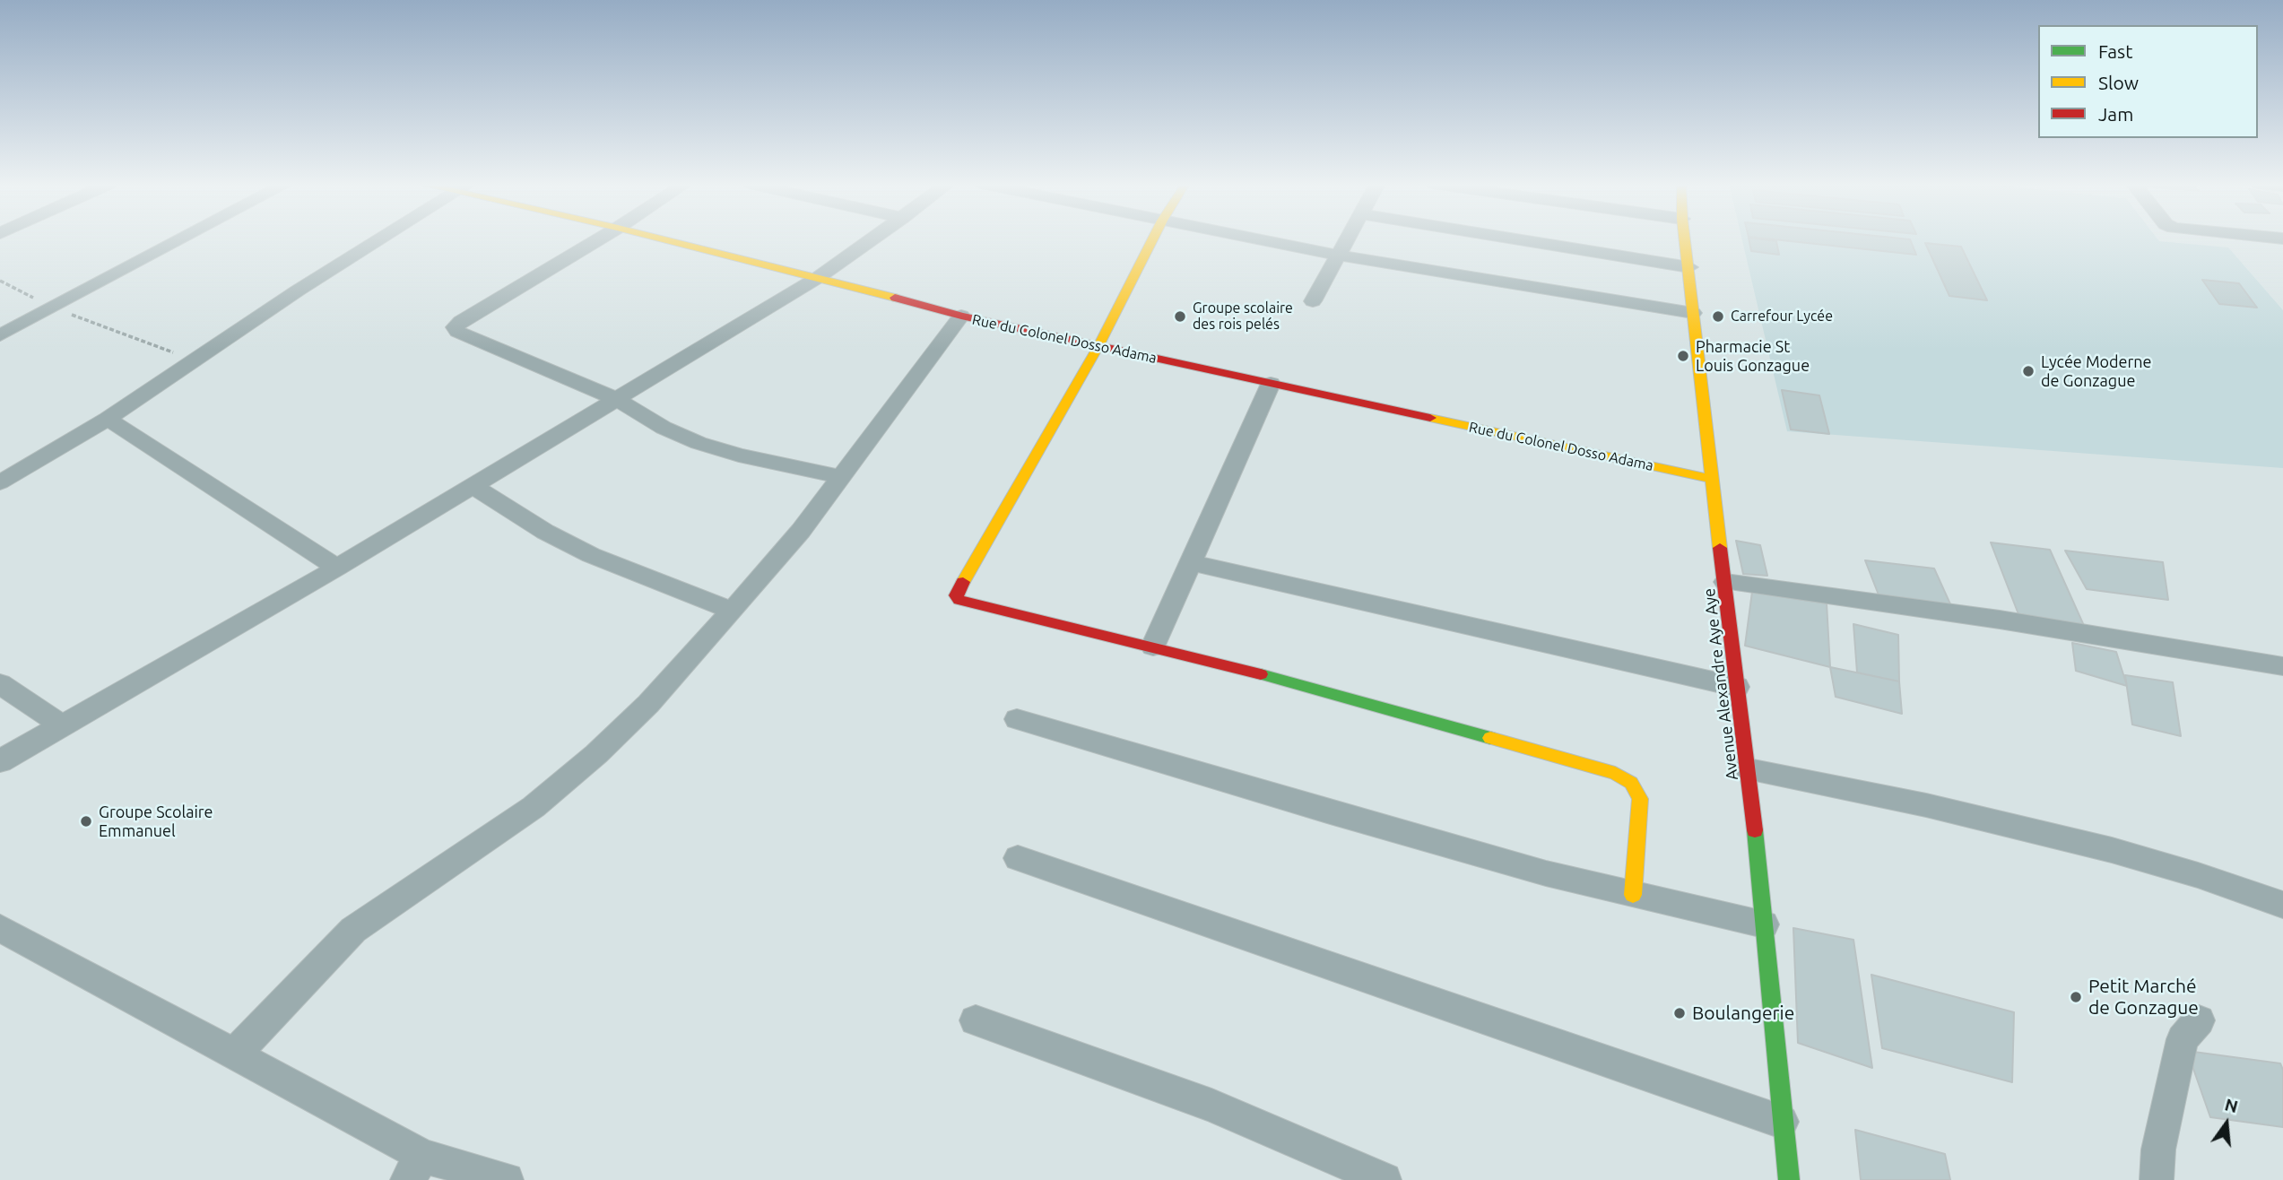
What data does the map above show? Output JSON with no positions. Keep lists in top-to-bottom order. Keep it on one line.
{"streets":{"street":["Rue du Colonel Dosso Adama","Avenue Alexandre Aye Aye"]},"crossings":[["Rue du Colonel Dosso Adama","Avenue Alexandre Aye Aye"]],"places":["Groupe scolaire des rois pelés","Carrefour Lycée","Pharmacie St Louis Gonzague","Lycée Moderne de Gonzague","Groupe Scolaire Emmanuel","Petit Marché de Gonzague","Boulangerie"],"legend":["Fast","Slow","Jam"],"north":"top"}
